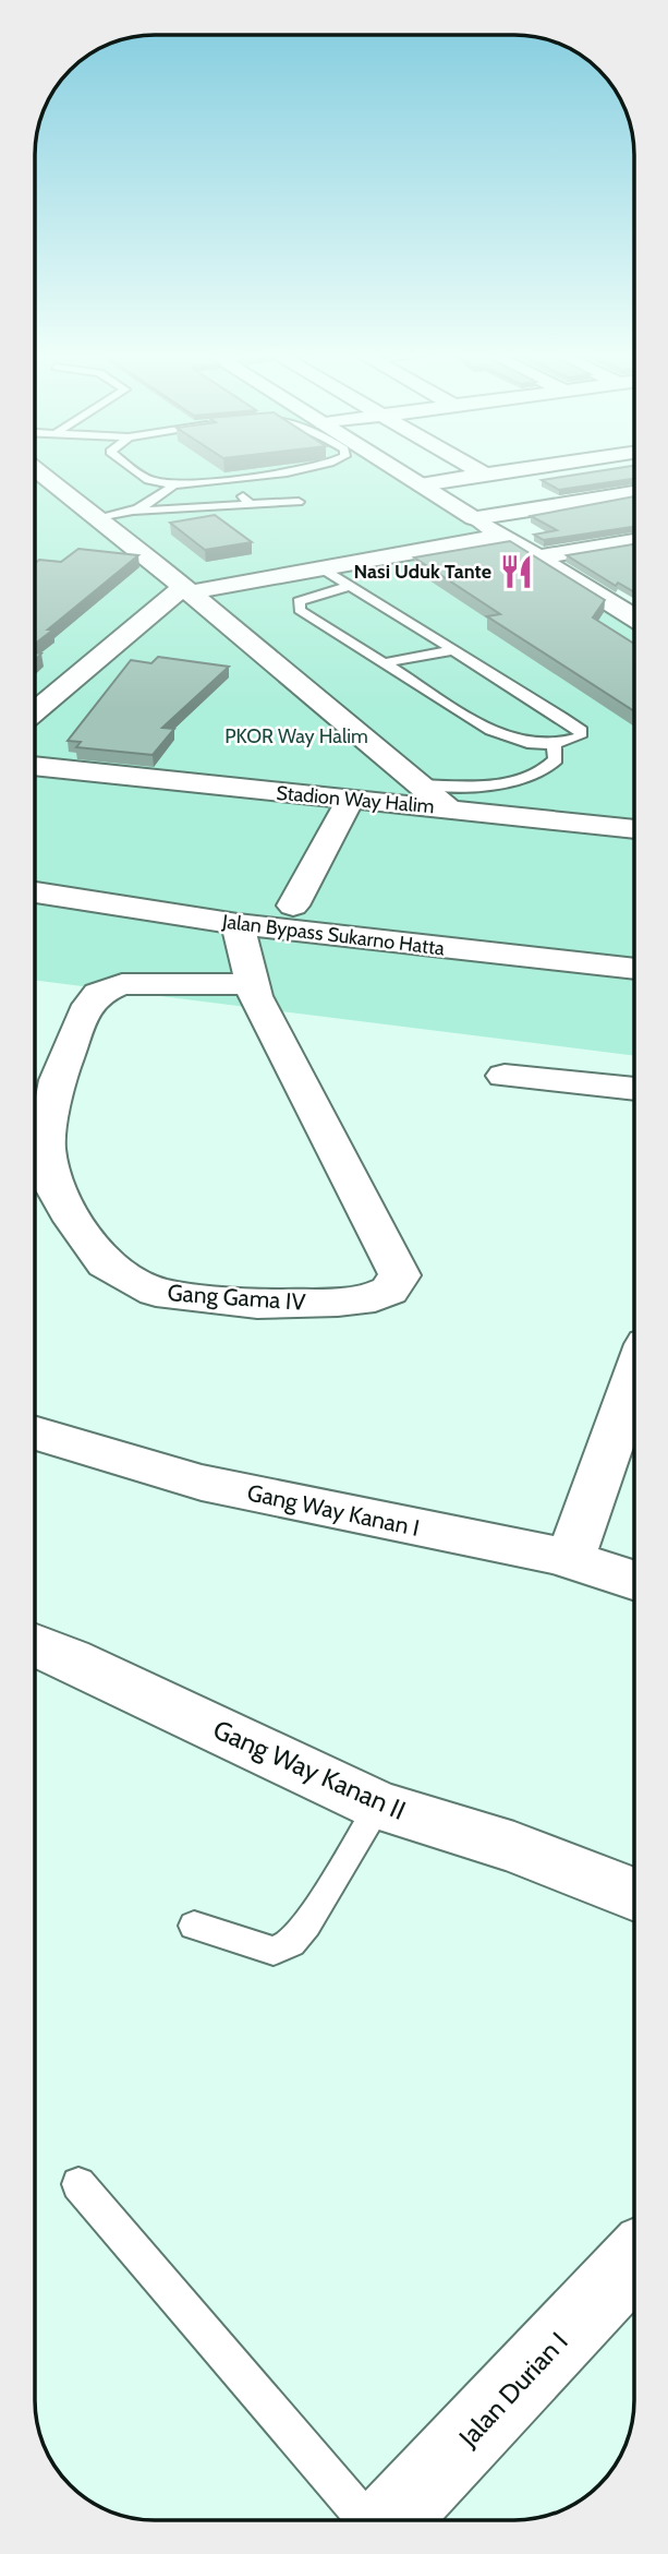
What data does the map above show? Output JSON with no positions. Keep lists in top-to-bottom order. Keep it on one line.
{"streets":{"main road":["Stadion Way Halim","Jalan Bypass Sukarno Hatta","Gang Gama IV","Gang Way Kanan I","Gang Way Kanan II","Jalan Durian I"]},"crossings":[["Jalan Bypass Sukarno Hatta","Gang Gama IV"]],"parks":["PKOR Way Halim"],"places":{"restaurant":["Nasi Uduk Tante"]}}
